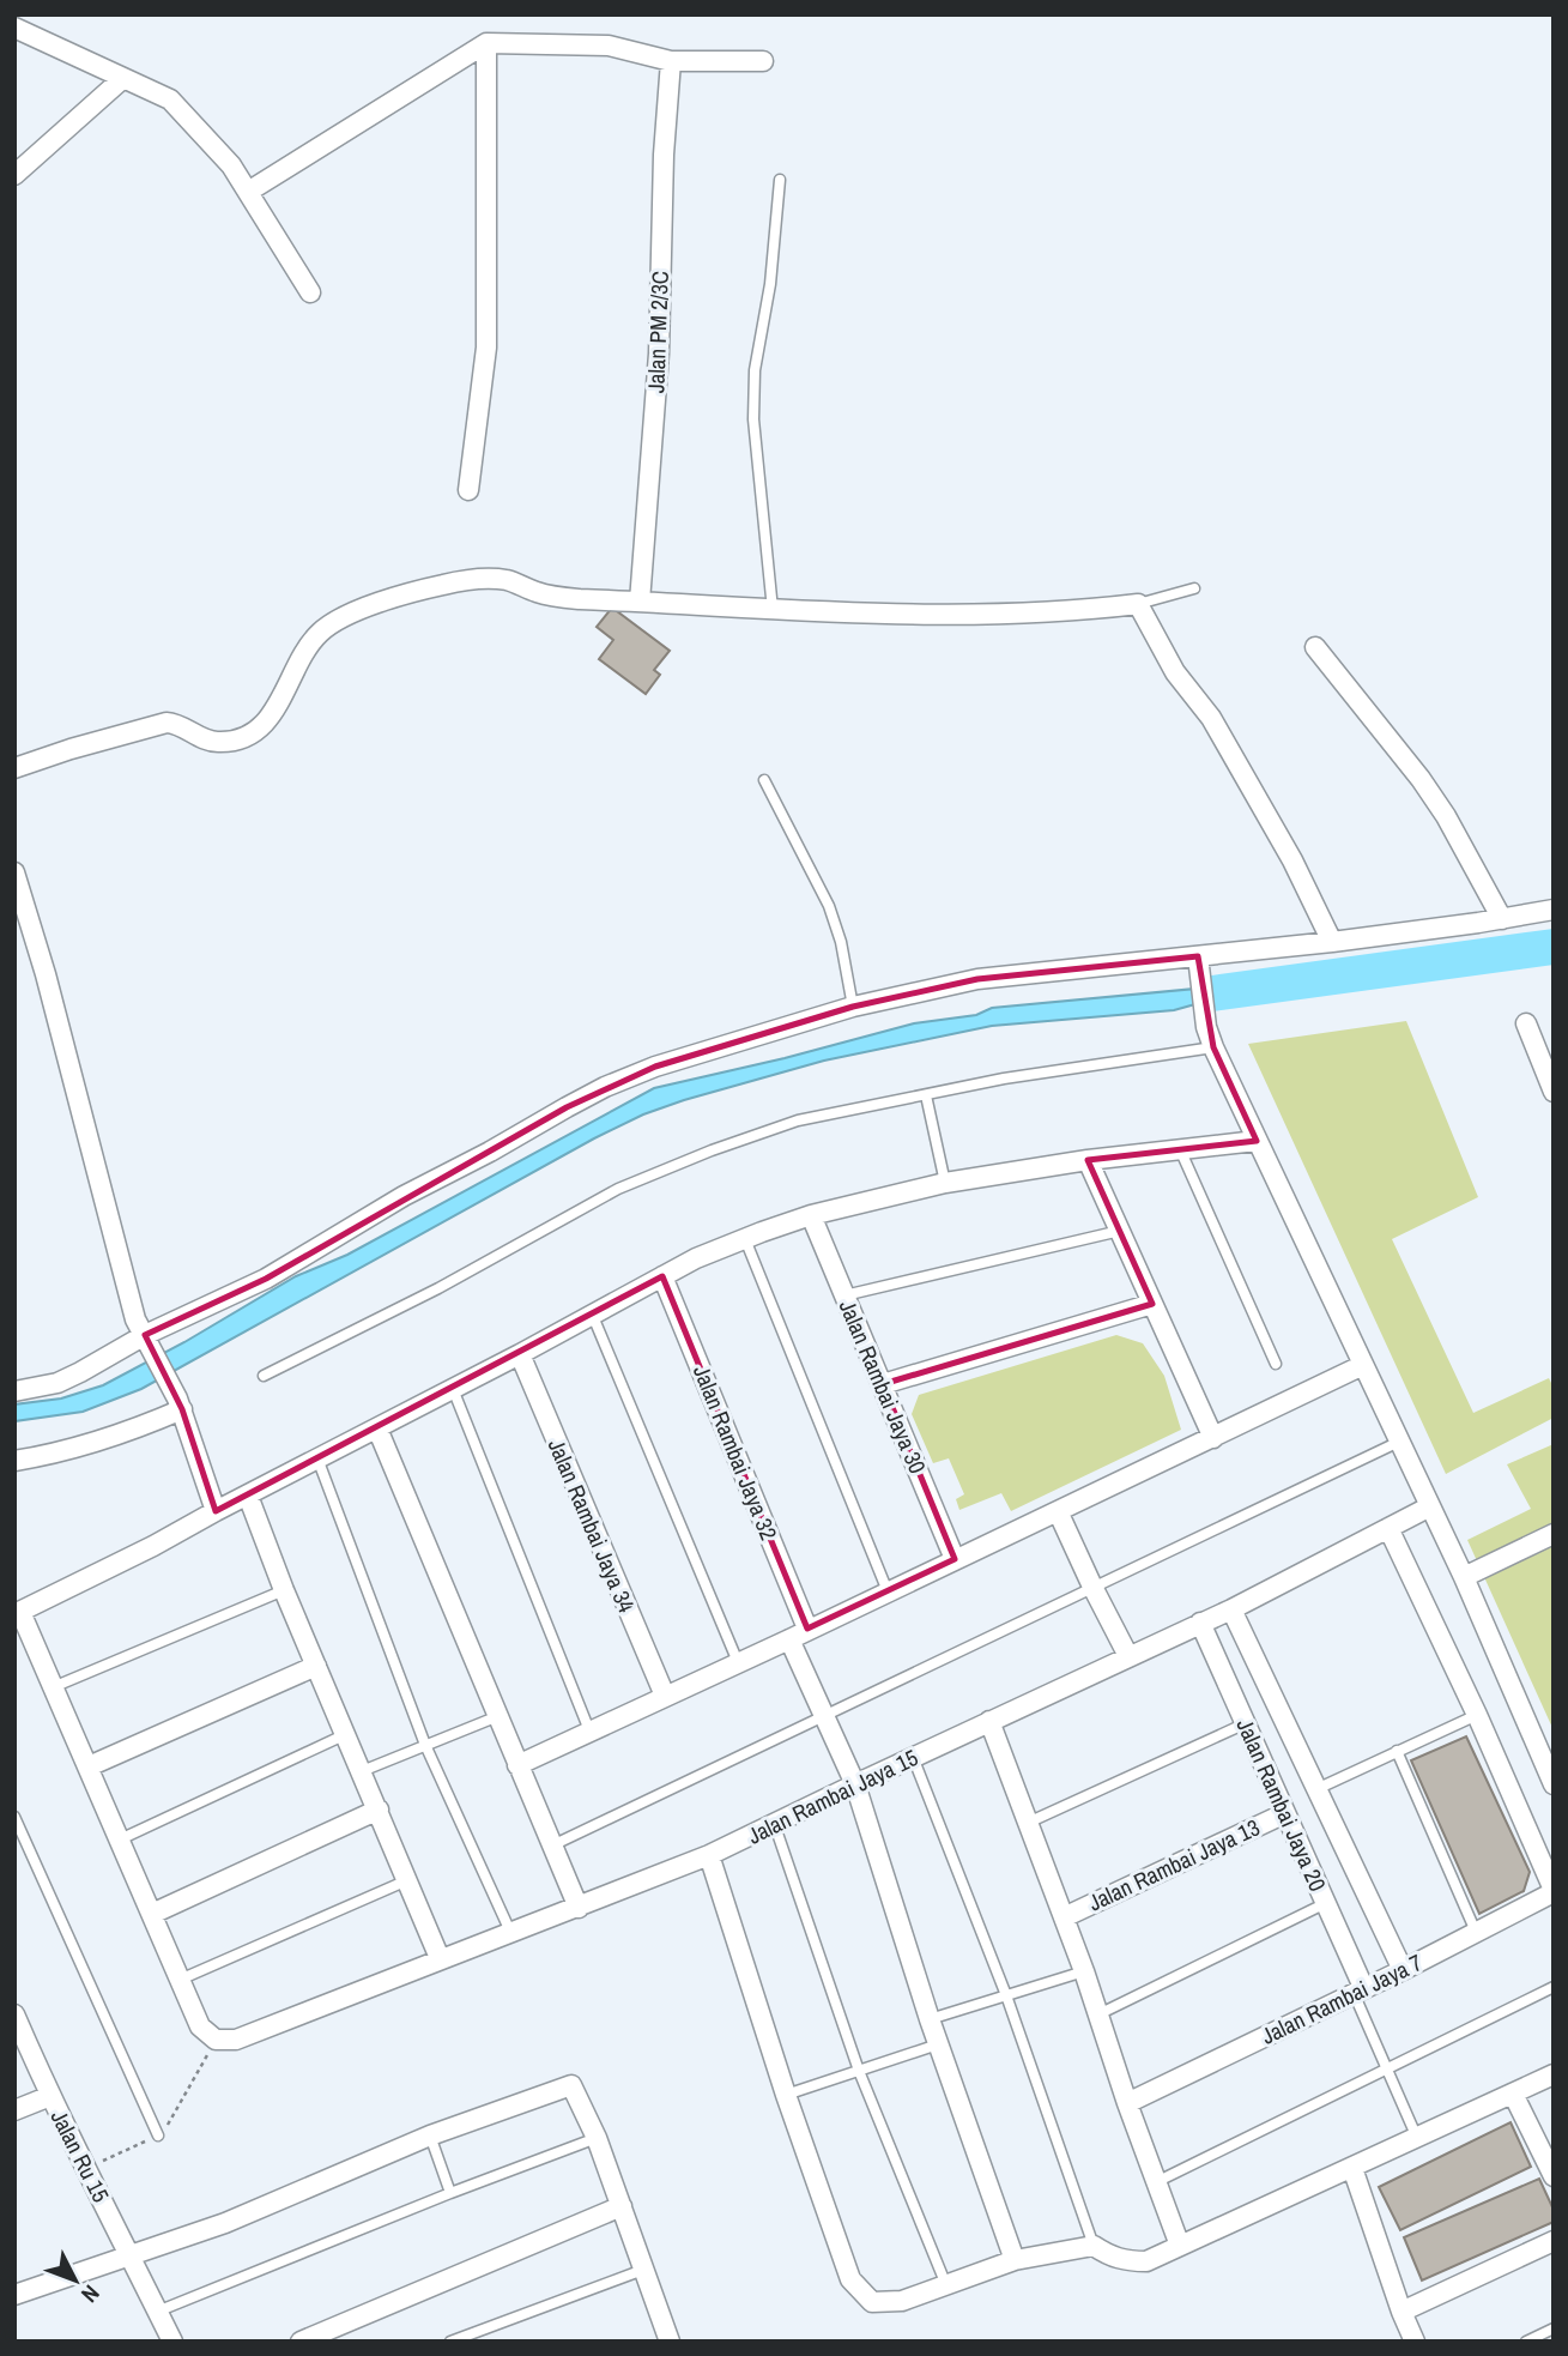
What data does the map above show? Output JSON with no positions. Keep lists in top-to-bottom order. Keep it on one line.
{"streets":{"street":["Jalan PM 2/3C","Jalan Rambai Jaya 30","Jalan Rambai Jaya 32","Jalan Rambai Jaya 34","Jalan Rambai Jaya 15","Jalan Rambai Jaya 20","Jalan Rambai Jaya 13","Jalan Rambai Jaya 7","Jalan Ru 15"]},"crossings":[["Jalan Rambai Jaya 15","Jalan Rambai Jaya 20"],["Jalan Rambai Jaya 20","Jalan Rambai Jaya 13"],["Jalan Rambai Jaya 20","Jalan Rambai Jaya 7"]],"north":"bottom right"}
